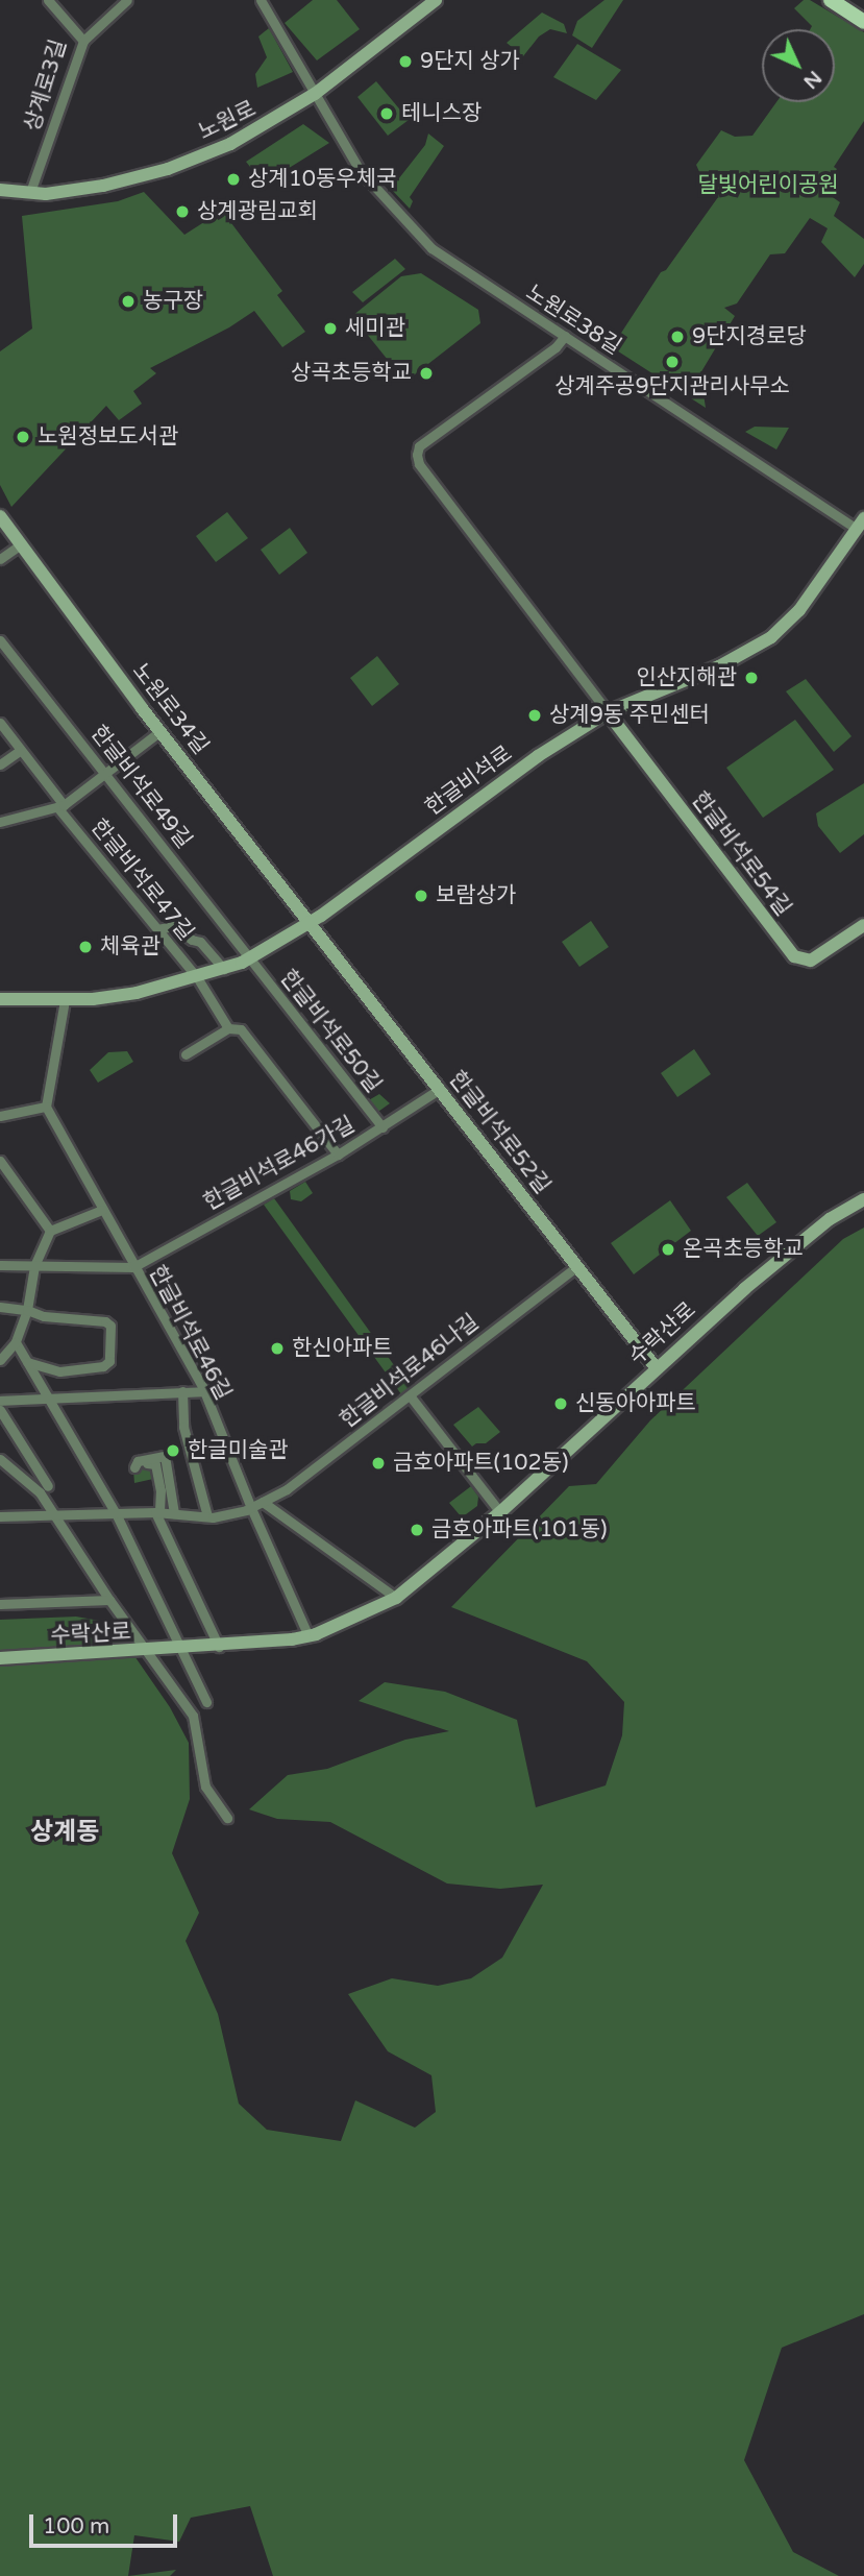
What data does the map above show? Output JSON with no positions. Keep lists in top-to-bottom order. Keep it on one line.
{"streets":{"street":["상계로3길","노원로","노원로38길","노원로34길","한글비석로","한글비석로49길","한글비석로54길","한글비석로47길","한글비석로50길","한글비석로52길","한글비석로46가길","한글비석로46길","수락산로","한글비석로46나길"]},"crossings":[["상계로3길","노원로"],["노원로","노원로38길"],["노원로38길","한글비석로"],["노원로34길","한글비석로"],["노원로34길","한글비석로52길"],["한글비석로","한글비석로49길"],["한글비석로","한글비석로54길"],["한글비석로","한글비석로47길"],["한글비석로","한글비석로50길"],["한글비석로","한글비석로52길"],["한글비석로49길","한글비석로50길"],["한글비석로50길","한글비석로46가길"],["한글비석로52길","한글비석로46가길"],["한글비석로52길","수락산로"],["한글비석로52길","한글비석로46나길"],["한글비석로46가길","한글비석로46길"],["한글비석로46길","수락산로"],["한글비석로46길","한글비석로46나길"]],"districts":["상계동"],"parks":["달빛어린이공원"],"places":["9단지 상가","테니스장","상계10동우체국","상계광림교회","농구장","세미관","9단지경로당","상계주공9단지관리사무소","상곡초등학교","노원정보도서관","인산지해관","상계9동 주민센터","보람상가","체육관","온곡초등학교","한신아파트","신동아아파트","한글미술관","금호아파트(102동)","금호아파트(101동)"],"scale_bar":"100 m","north":"bottom right"}
